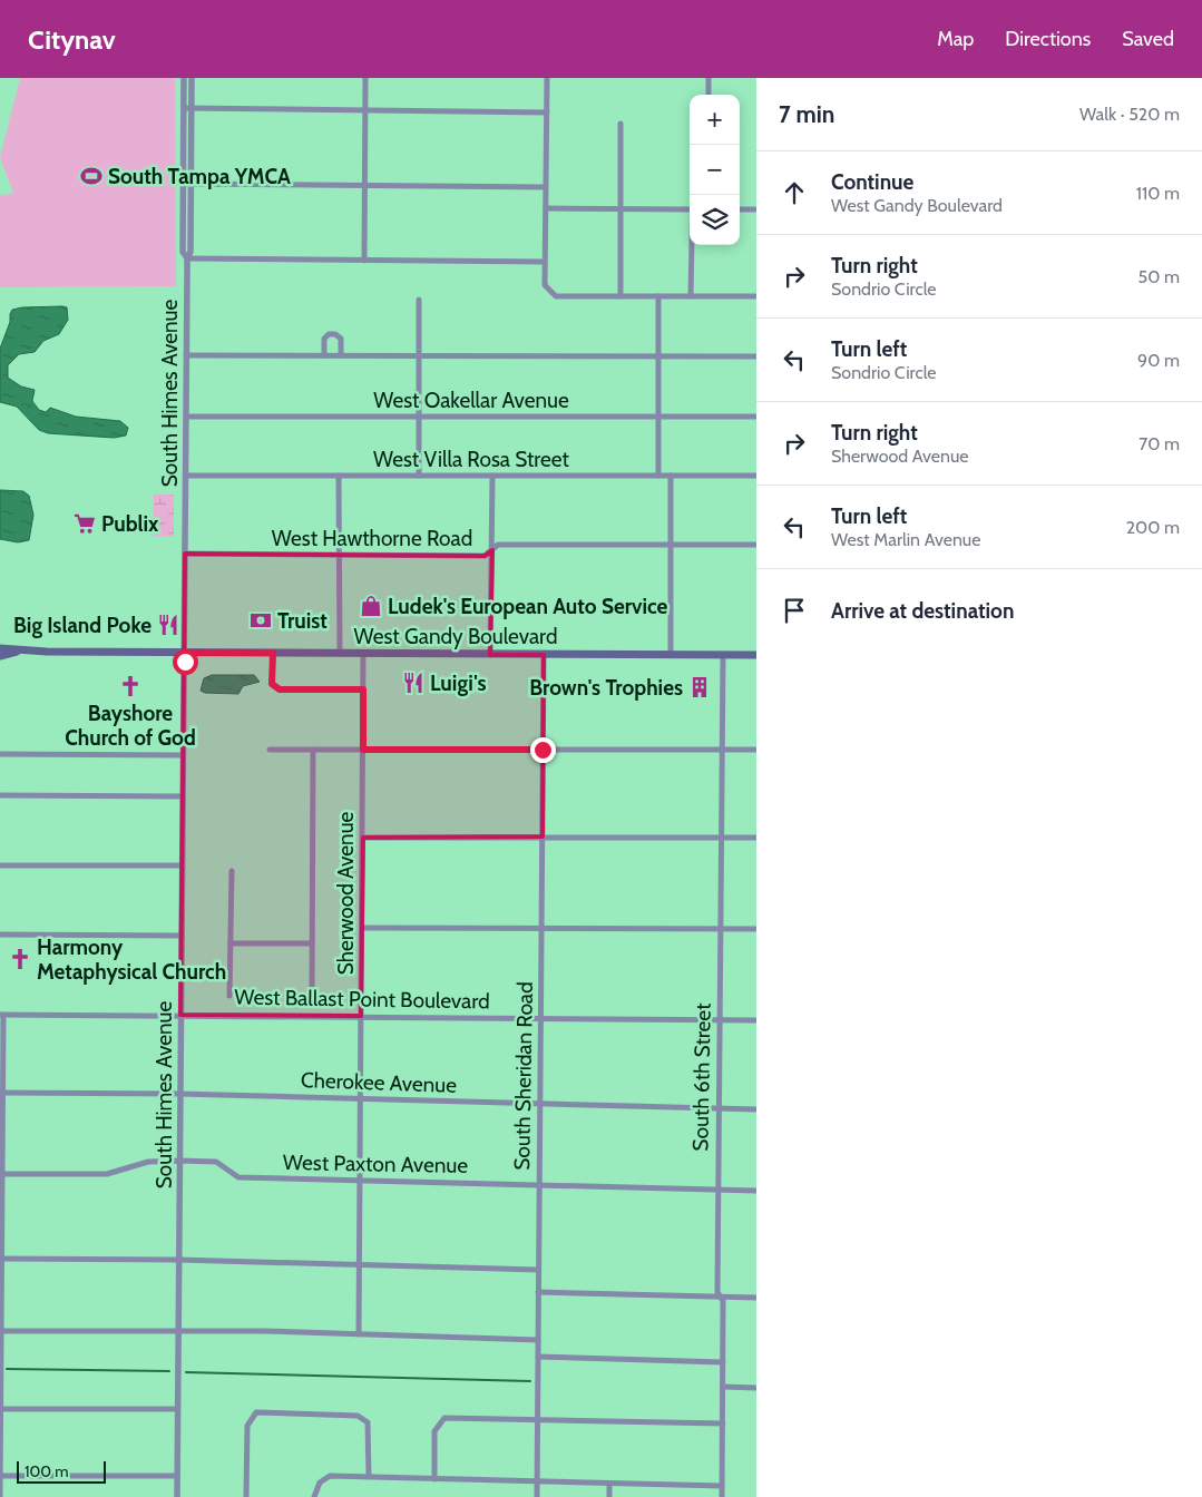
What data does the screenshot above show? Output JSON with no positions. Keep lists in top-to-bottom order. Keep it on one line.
{"streets":{"main road":["West Gandy Boulevard"],"street":["South Himes Avenue","West Oakellar Avenue","West Villa Rosa Street","West Hawthorne Road","Sherwood Avenue","West Ballast Point Boulevard","South Sheridan Road","South 6th Street","Cherokee Avenue","West Paxton Avenue"]},"crossings":[["South Himes Avenue","West Oakellar Avenue"],["South Himes Avenue","West Villa Rosa Street"],["South Himes Avenue","West Hawthorne Road"],["South Himes Avenue","West Gandy Boulevard"],["South Himes Avenue","West Ballast Point Boulevard"],["South Himes Avenue","Cherokee Avenue"],["South Himes Avenue","West Paxton Avenue"],["West Gandy Boulevard","Sherwood Avenue"],["West Gandy Boulevard","South Sheridan Road"],["West Gandy Boulevard","South 6th Street"],["Sherwood Avenue","West Ballast Point Boulevard"],["Sherwood Avenue","Cherokee Avenue"],["Sherwood Avenue","West Paxton Avenue"],["West Ballast Point Boulevard","South Sheridan Road"],["West Ballast Point Boulevard","South 6th Street"],["South Sheridan Road","Cherokee Avenue"],["South Sheridan Road","West Paxton Avenue"],["South 6th Street","Cherokee Avenue"],["South 6th Street","West Paxton Avenue"]],"places":{"sports":["South Tampa YMCA"],"supermarket":["Publix"],"shop":["Ludek's European Auto Service"],"bank":["Truist"],"restaurant":["Big Island Poke","Luigi's"],"church":["Bayshore Church of God","Harmony Metaphysical Church"],"building":["Brown's Trophies"]},"scale_bar":"100 m","page":{"header":"Citynav","nav":["Map","Directions","Saved"],"heading":["7 min","Walk · 520 m"],"map_buttons":["+","−"],"list":[["Continue","West Gandy Boulevard","110 m"],["Turn right","Sondrio Circle","50 m"],["Turn left","Sondrio Circle","90 m"],["Turn right","Sherwood Avenue","70 m"],["Turn left","West Marlin Avenue","200 m"],"Arrive at destination"],"scale":"100 m"}}
